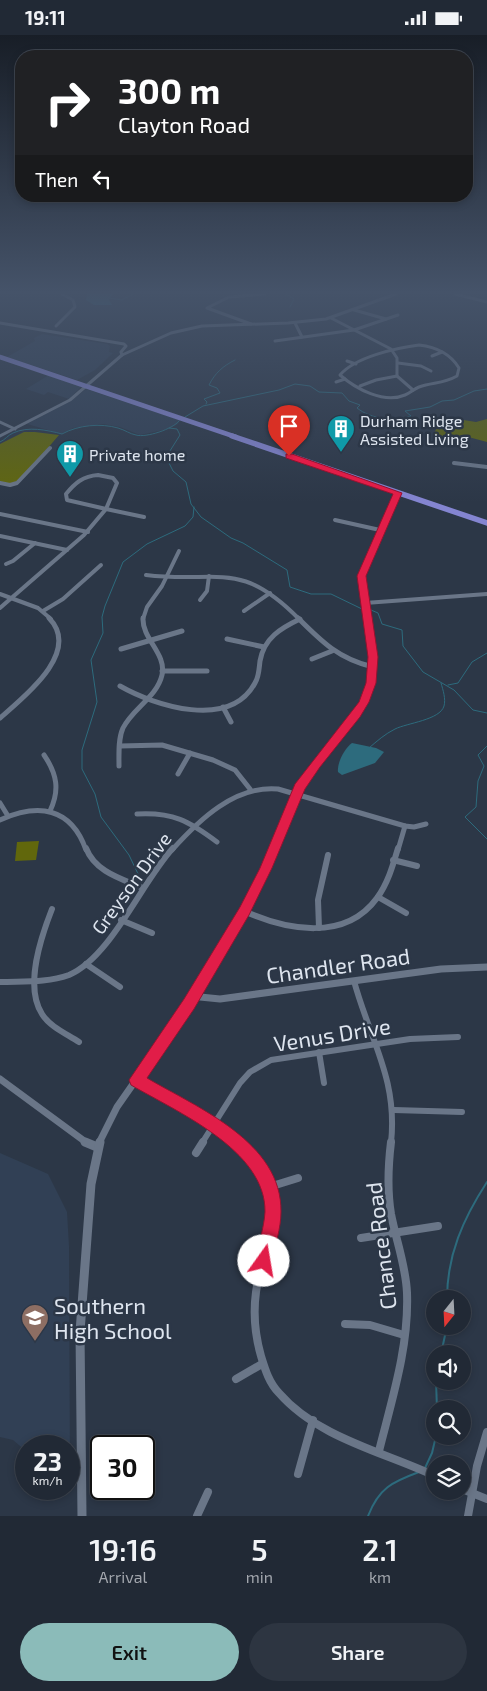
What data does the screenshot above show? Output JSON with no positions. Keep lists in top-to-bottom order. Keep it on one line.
{"streets":{"street":["Greyson Drive","Chandler Road","Venus Drive","Chance Road"]},"crossings":[["Chandler Road","Chance Road"],["Venus Drive","Chance Road"]],"places":{"building":["Durham Ridge Assisted Living","Private home"],"school or university":["Southern High School"]},"north":"bottom","page":{"status":"19:11","turn":["300 m","Clayton Road"],"then":"Then","speed":"23 km/h","limit":"30","eta":["19:16","Arrival","5","min","2.1","km"],"buttons":["Exit","Share"]}}
